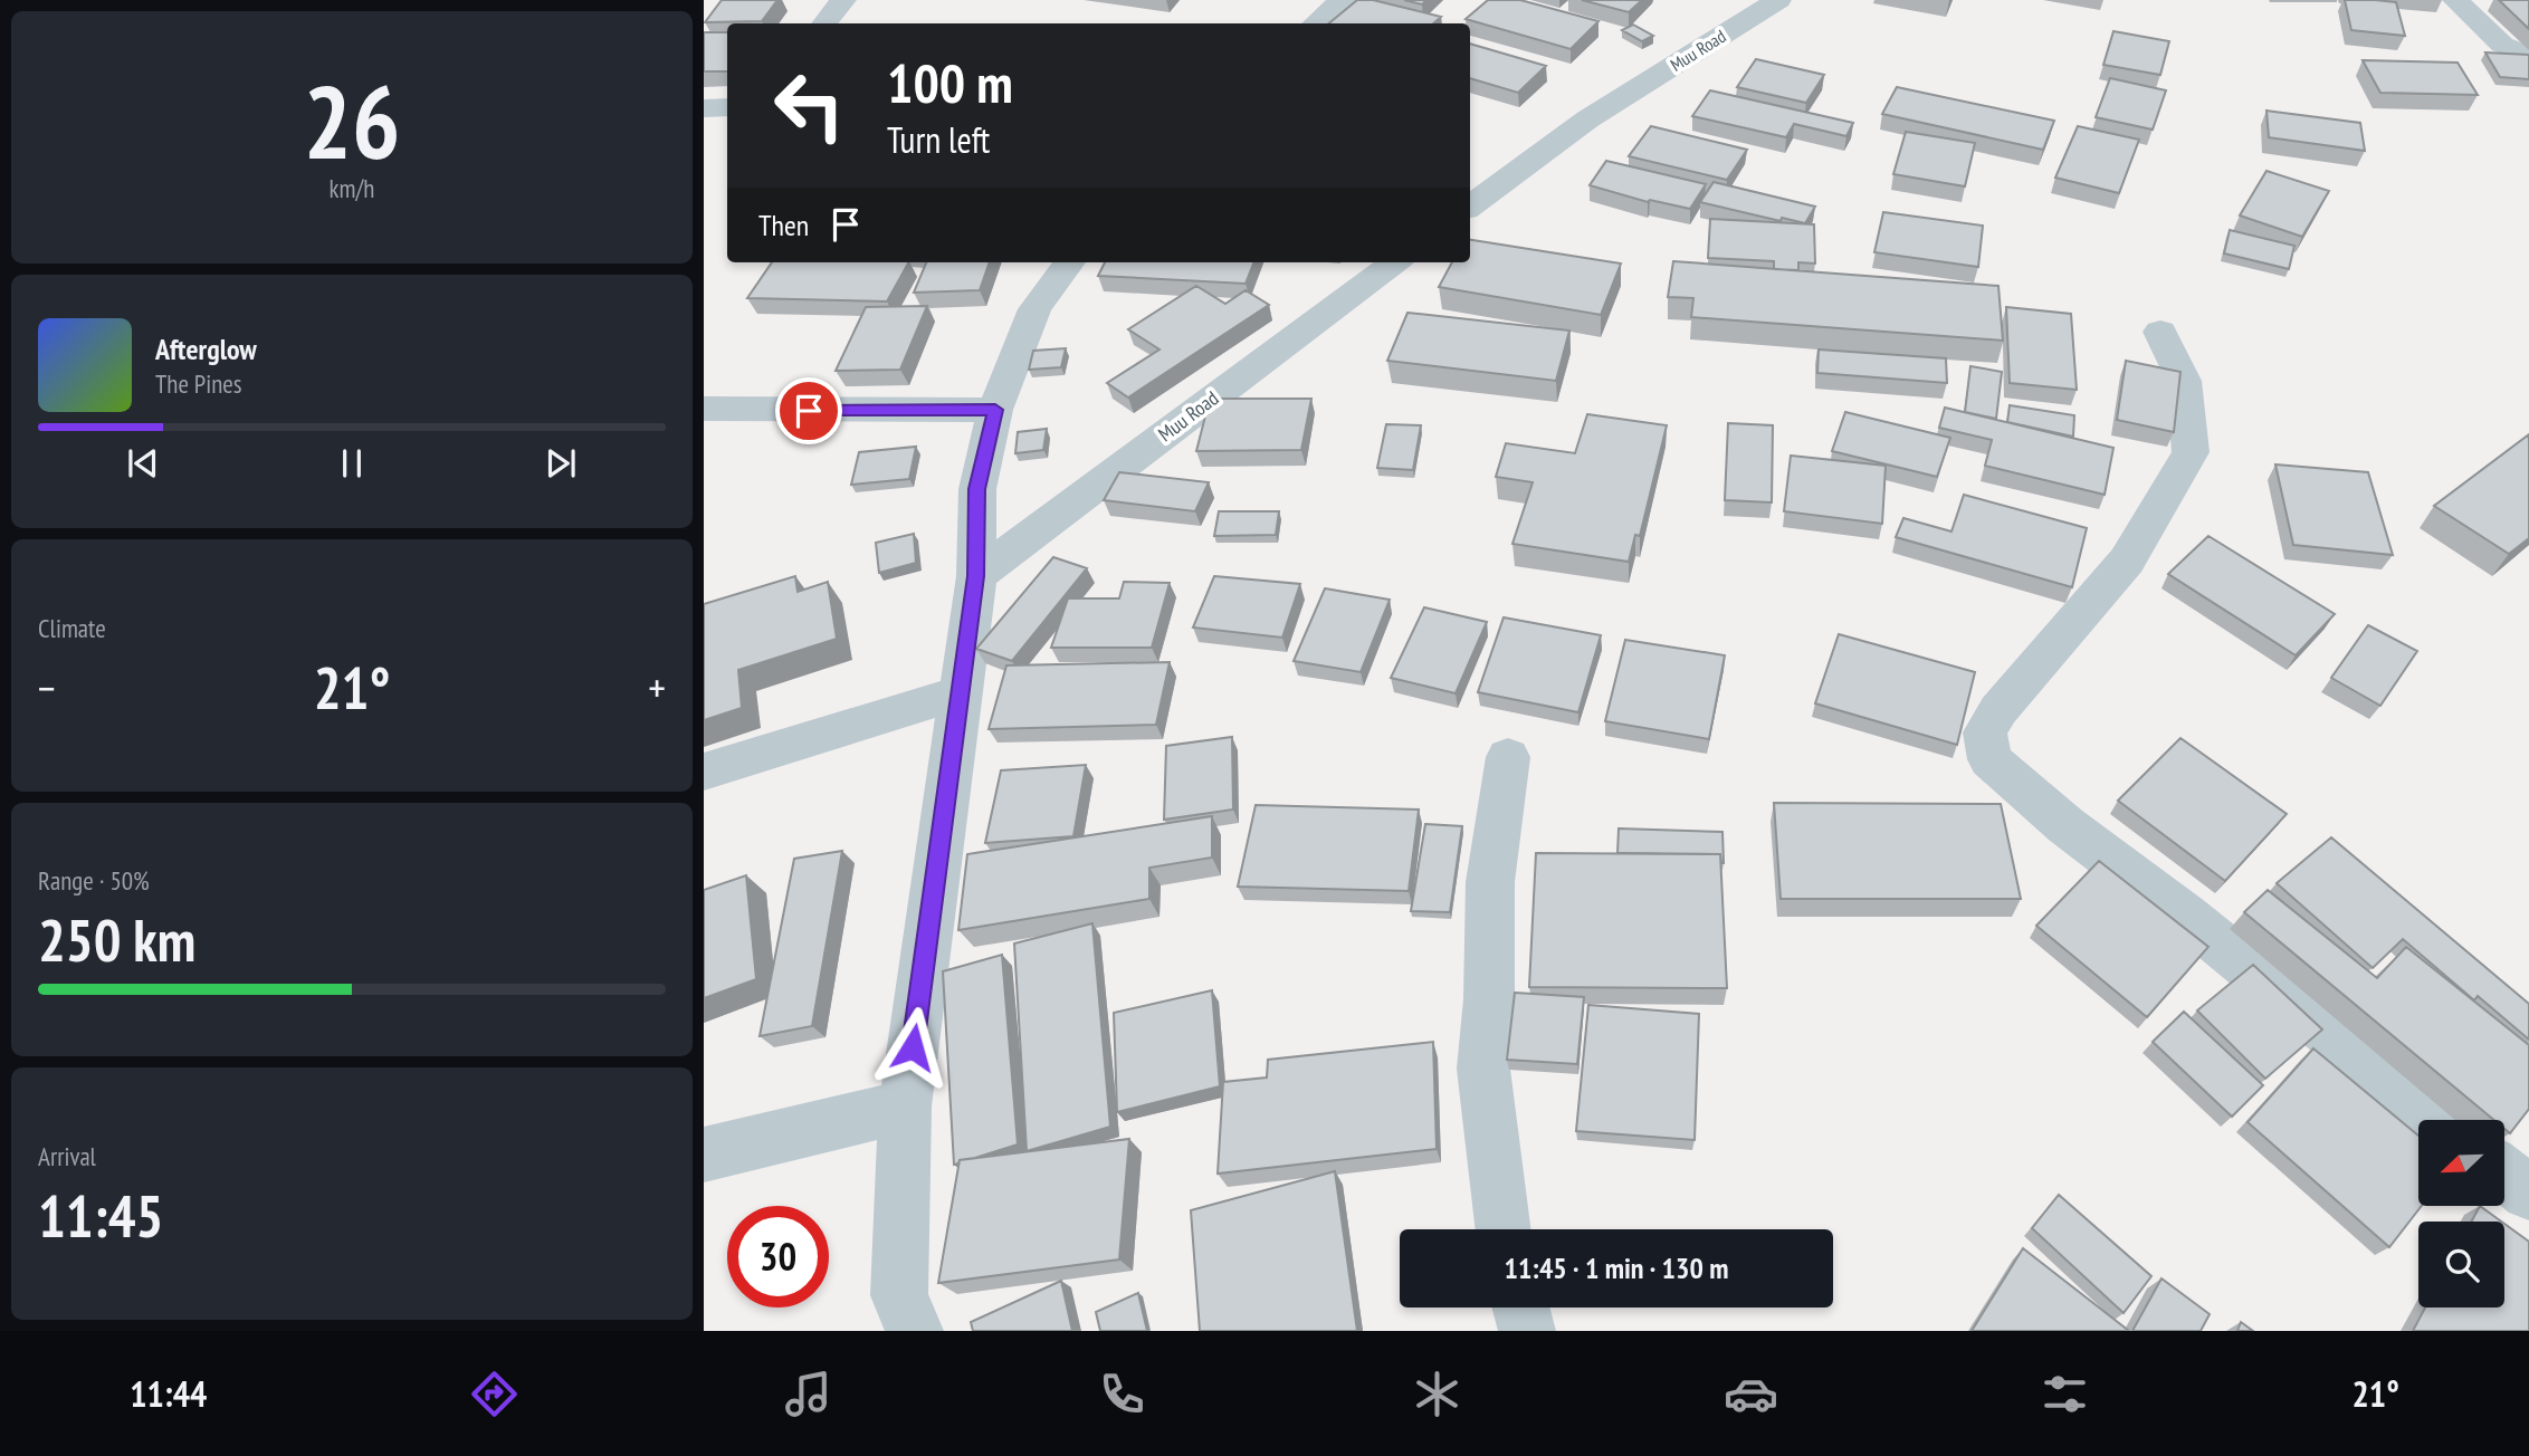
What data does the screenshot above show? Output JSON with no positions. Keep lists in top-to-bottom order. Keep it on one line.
{"streets":{"street":["Muu Road"]},"north":"bottom left","page":{"tile":[["26","km/h"],"Climate",["Range · 50%","250 km"],["Arrival","11:45"]],"turn":["100 m","Turn left"],"then":"Then","song":["Afterglow","The Pines"],"heat":["−","21°","+"],"limit":"30","trip":"11:45 · 1 min · 130 m","tabs":["11:44","21°"]}}
